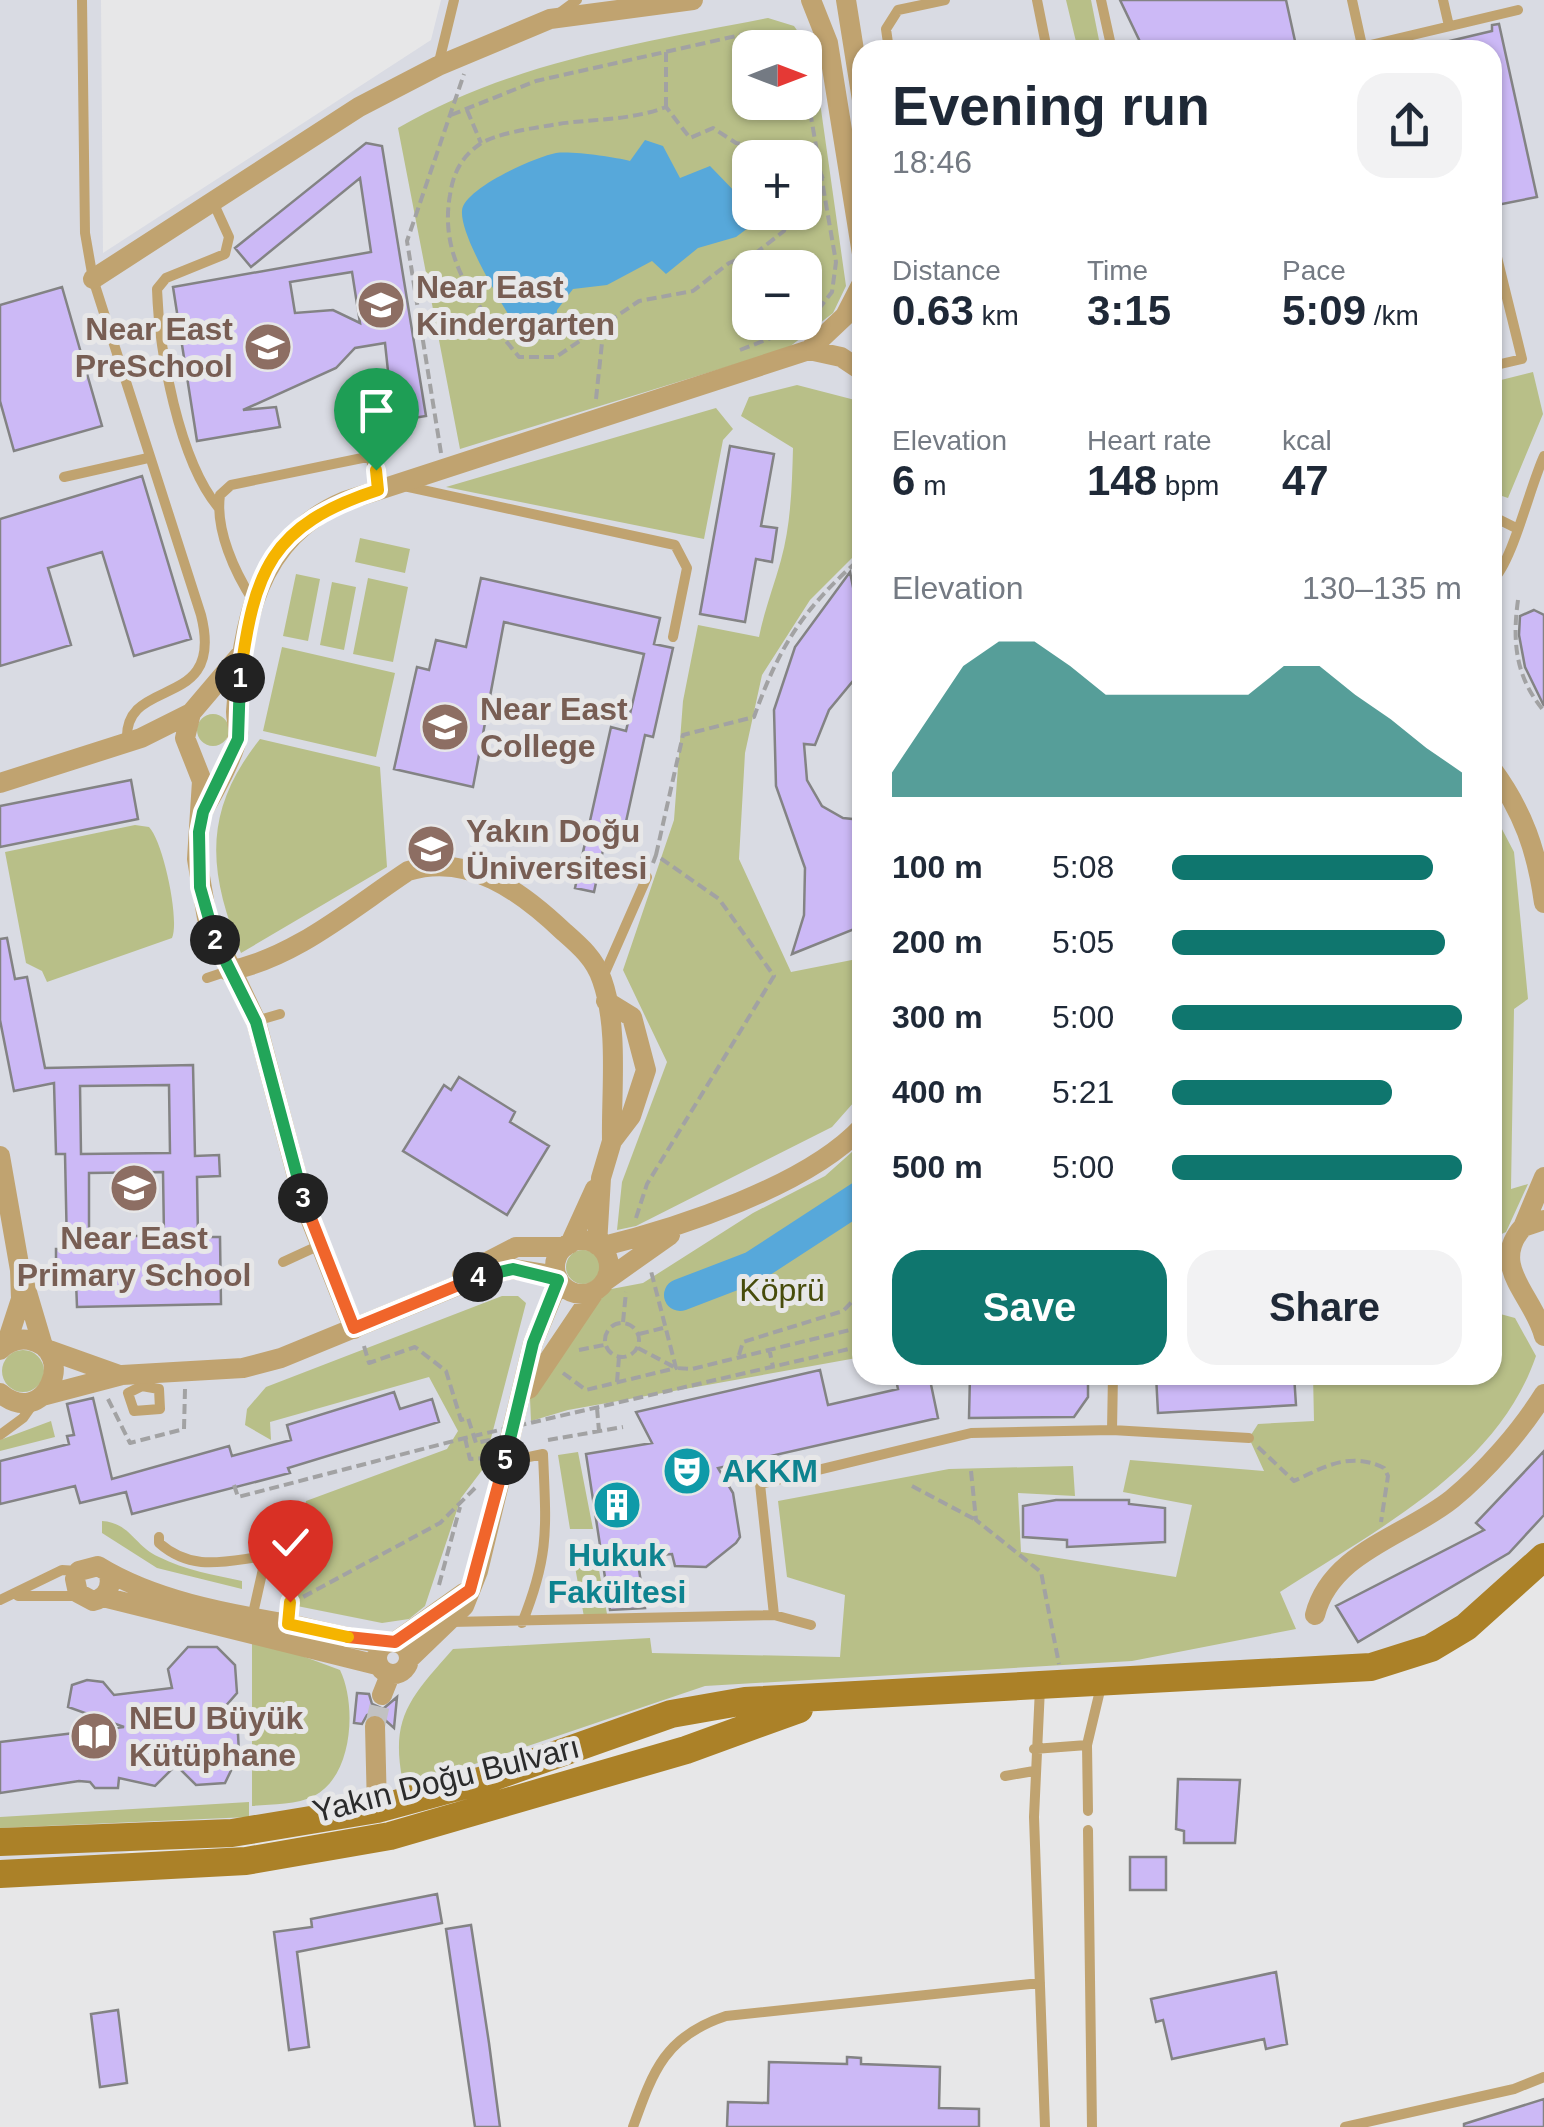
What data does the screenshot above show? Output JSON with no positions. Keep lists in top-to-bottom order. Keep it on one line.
{"streets":{"main road":["Yakın Doğu Bulvarı"]},"parks":["Köprü"],"places":{"school or university":["Near East Kindergarten","Near East PreSchool","Near East College","Yakın Doğu Üniversitesi","Near East Primary School"],"theatre":["AKKM"],"building":["Hukuk Fakültesi"],"library":["NEU Büyük Kütüphane"]},"north":"right","page":{"map_buttons":["+","−"],"heading":["Evening run","18:46"],"stats":[["Distance","0.63 km"],["Time","3:15"],["Pace","5:09 /km"],["Elevation","6 m"],["Heart rate","148 bpm"],["kcal","47"]],"chart":["Elevation","130–135 m"],"pins":["1","2","3","4","5"],"list":[{"name":"100 m","note":"5:08"},{"name":"200 m","note":"5:05"},{"name":"300 m","note":"5:00"},{"name":"400 m","note":"5:21"},{"name":"500 m","note":"5:00"}],"buttons":["Save","Share"]}}
